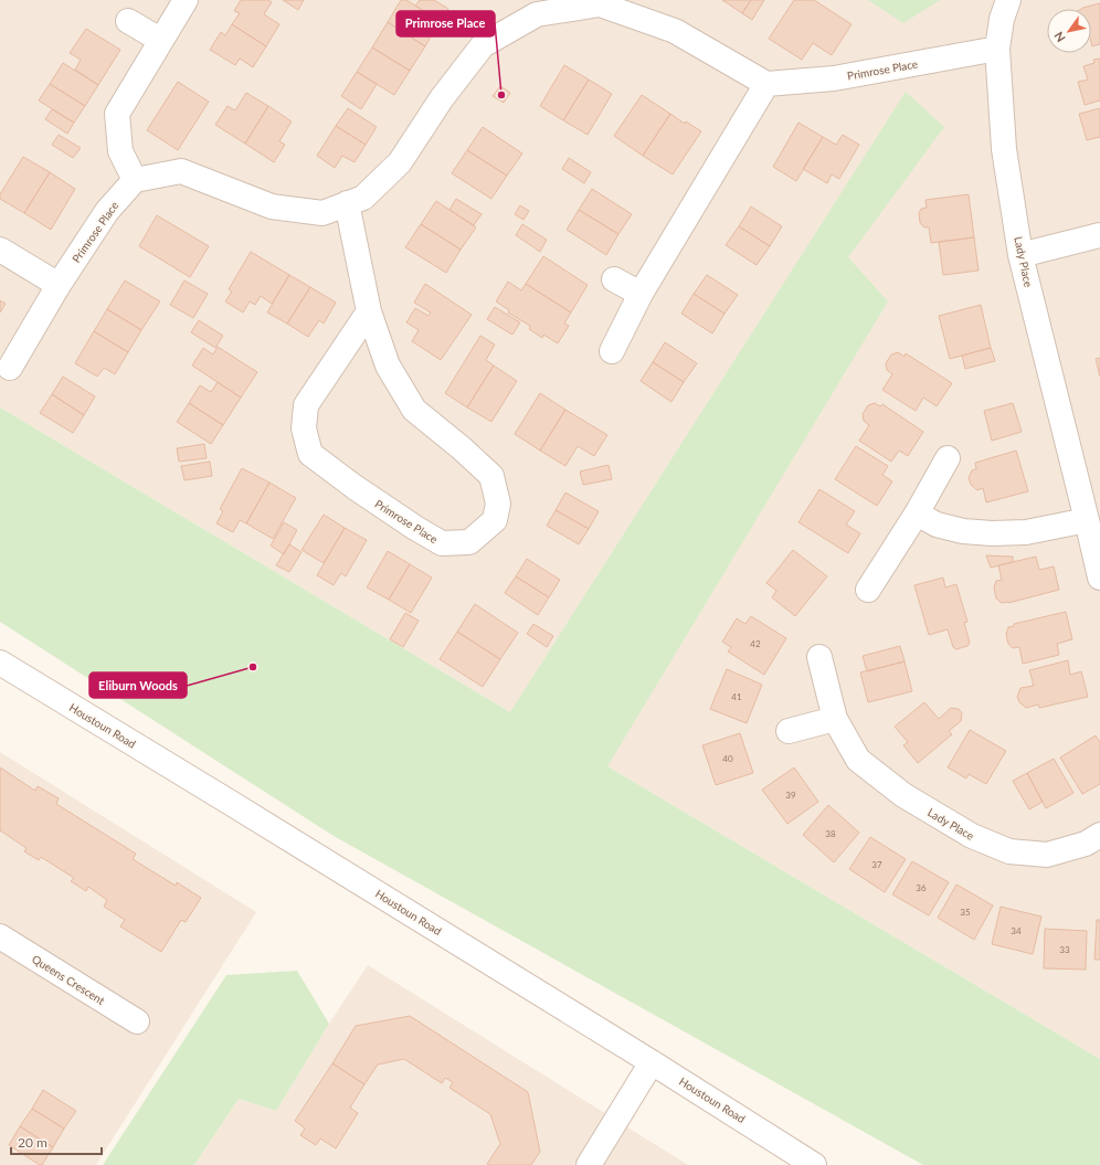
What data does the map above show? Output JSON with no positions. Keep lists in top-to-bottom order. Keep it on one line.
{"streets":{"street":["Primrose Place","Lady Place","Houstoun Road","Queens Crescent"]},"crossings":[["Primrose Place","Lady Place"]],"places":["Primrose Place","Eliburn Woods"],"house_numbers":["42","41","40","39","38","37","36","35","34","33"],"scale_bar":"20 m","north":"bottom left"}
